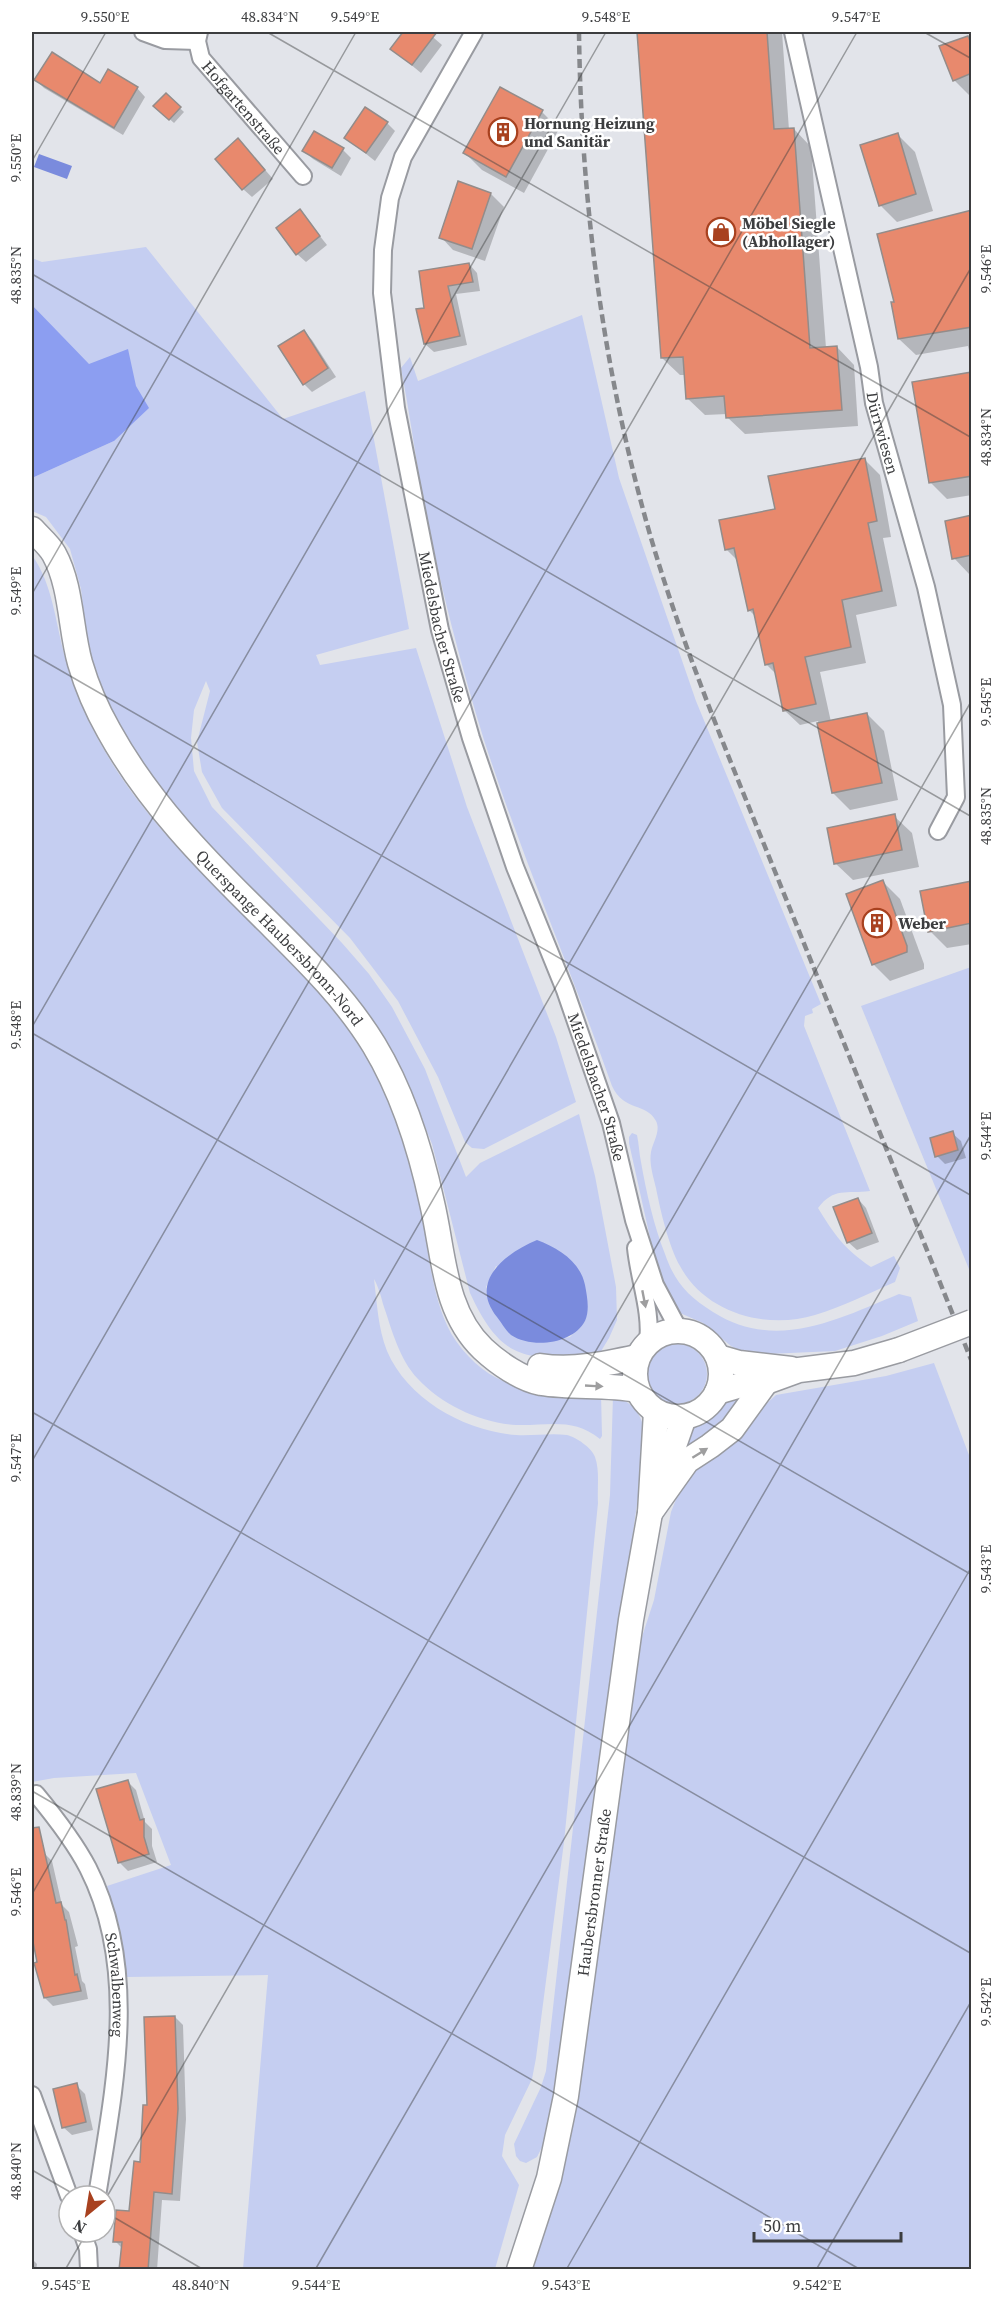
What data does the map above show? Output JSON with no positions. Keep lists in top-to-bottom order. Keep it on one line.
{"streets":{"main road":["Querspange Haubersbronn-Nord","Haubersbronner Straße"],"street":["Hofgartenstraße","Dürrwiesen","Miedelsbacher Straße","Schwalbenweg"]},"places":{"building":["Hornung Heizung und Sanitär","Weber"],"shop":["Möbel Siegle (Abhollager)"]},"scale_bar":"50 m","north":"bottom left","coordinates":["9.550°E","48.834°N","9.549°E","9.548°E","9.547°E","9.546°E","48.835°N","9.545°E","9.544°E","9.543°E","48.839°N","9.542°E","48.840°N"]}
